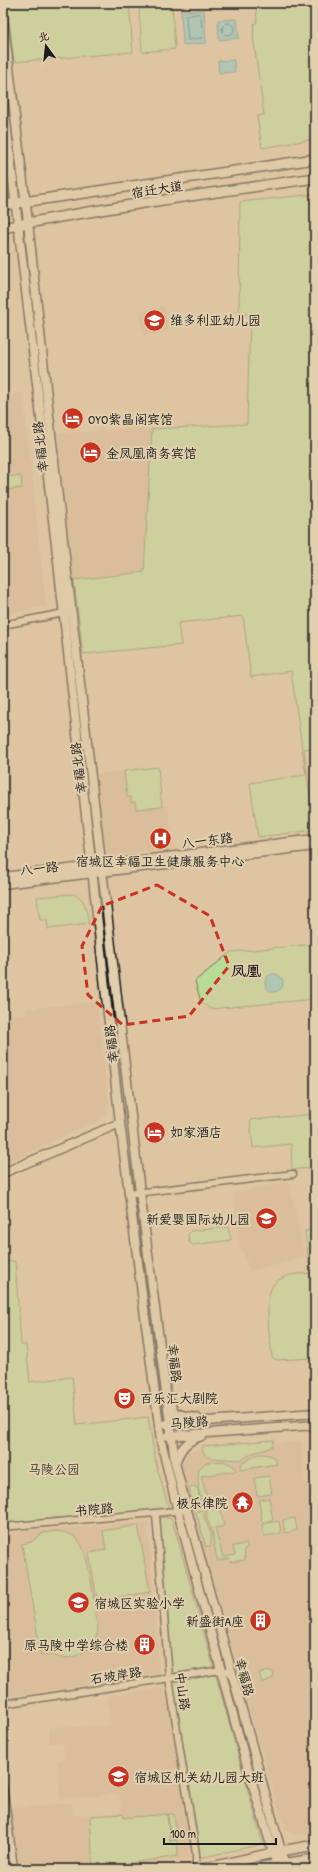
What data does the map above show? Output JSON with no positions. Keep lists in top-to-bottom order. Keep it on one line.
{"streets":{"main road":["宿迁大道","幸福北路","八一东路","八一路","幸福路","马陵路"],"street":["书院路","石坡岸路","中山路"]},"crossings":[["宿迁大道","幸福北路"],["幸福北路","八一东路"],["幸福北路","八一路"],["幸福北路","幸福路"],["八一东路","八一路"],["八一东路","幸福路"],["八一路","幸福路"],["幸福路","马陵路"],["幸福路","书院路"],["幸福路","石坡岸路"],["书院路","中山路"],["石坡岸路","中山路"]],"districts":["凤凰"],"parks":["马陵公园"],"places":{"school or university":["维多利亚幼儿园","新爱婴国际幼儿园","宿城区实验小学","宿城区机关幼儿园大班"],"hotel":["OYO紫晶阁宾馆","金凤凰商务宾馆","如家酒店"],"hospital":["宿城区幸福卫生健康服务中心"],"theatre":["百乐汇大剧院"],"temple":["极乐律院"],"building":["新盛街A座","原马陵中学综合楼"]},"scale_bar":"100 m","north":"top"}
